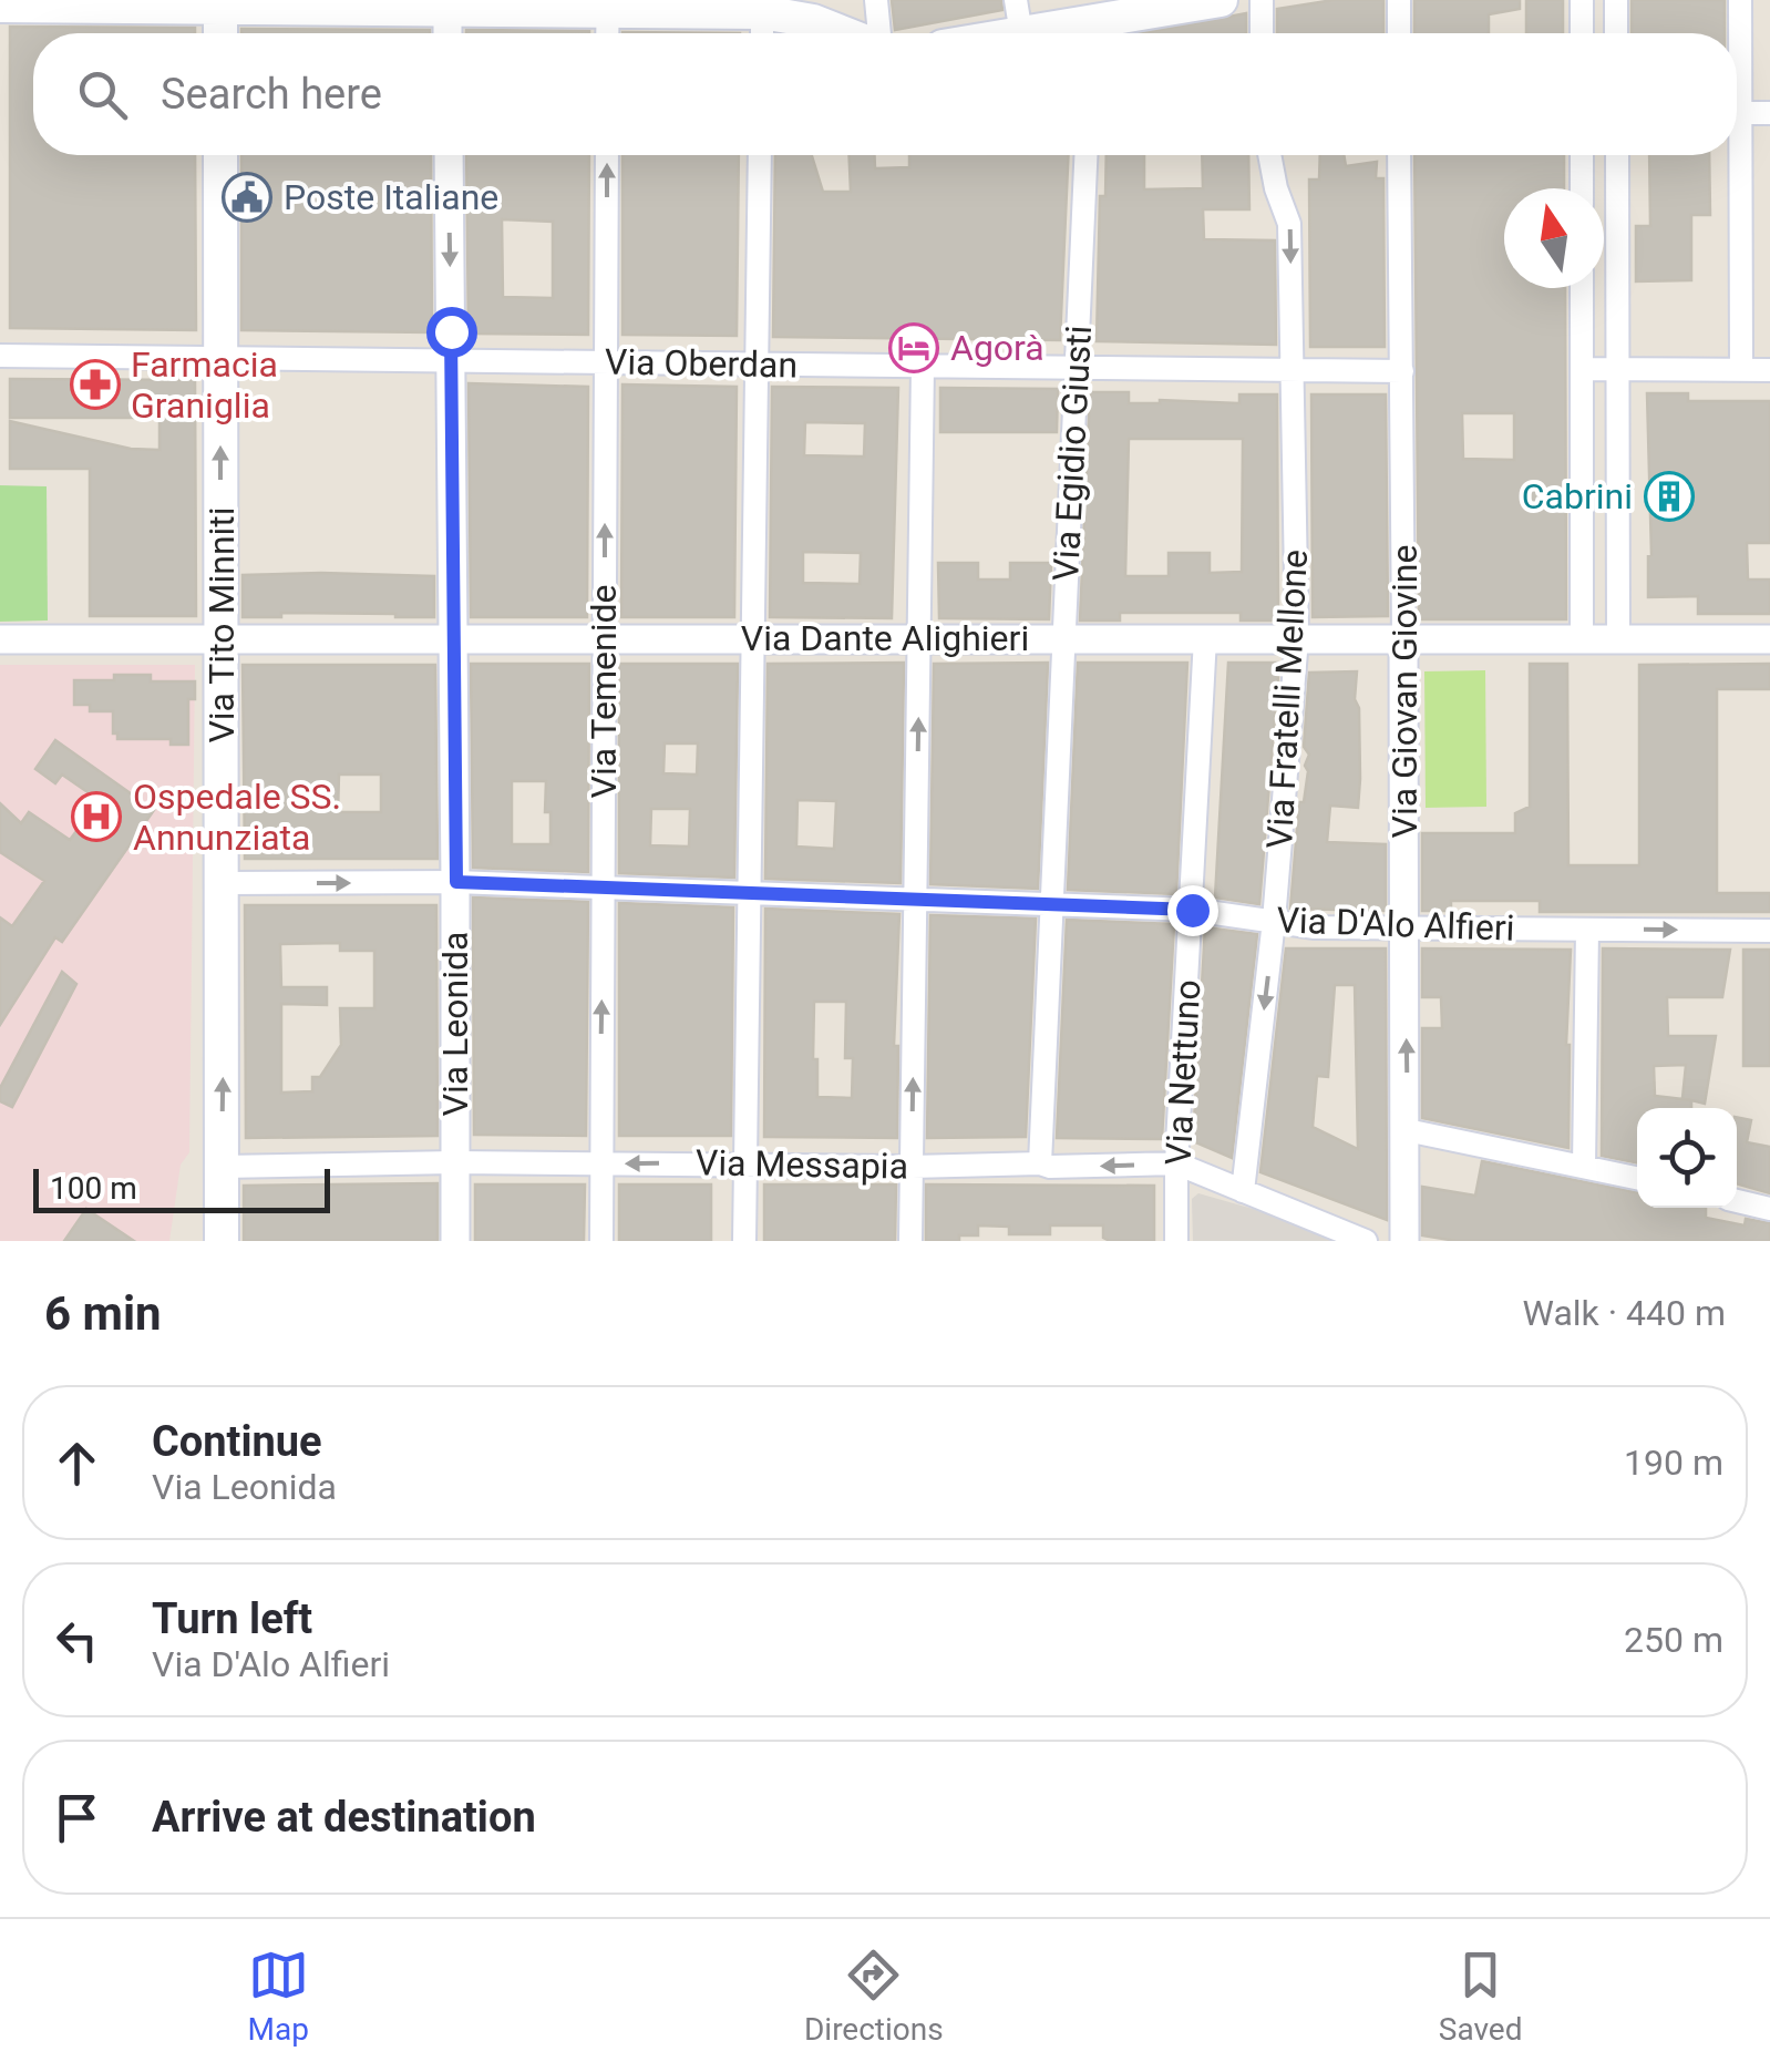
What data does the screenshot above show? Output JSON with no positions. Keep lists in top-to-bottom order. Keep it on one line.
{"streets":{"main road":["Via Tito Minniti"],"street":["Via Oberdan","Via Egidio Giusti","Via Dante Alighieri","Via Temenide","Via Giovan Giovine","Via Fratelli Mellone","Via D'Alo Alfieri","Via Leonida","Via Nettuno","Via Messapia"]},"crossings":[["Via Oberdan","Via Egidio Giusti"],["Via Oberdan","Via Tito Minniti"],["Via Oberdan","Via Temenide"],["Via Oberdan","Via Giovan Giovine"],["Via Oberdan","Via Fratelli Mellone"],["Via Oberdan","Via Leonida"],["Via Egidio Giusti","Via Dante Alighieri"],["Via Egidio Giusti","Via D'Alo Alfieri"],["Via Egidio Giusti","Via Messapia"],["Via Tito Minniti","Via Dante Alighieri"],["Via Tito Minniti","Via D'Alo Alfieri"],["Via Tito Minniti","Via Messapia"],["Via Dante Alighieri","Via Temenide"],["Via Dante Alighieri","Via Giovan Giovine"],["Via Dante Alighieri","Via Fratelli Mellone"],["Via Dante Alighieri","Via Leonida"],["Via Dante Alighieri","Via Nettuno"],["Via Temenide","Via D'Alo Alfieri"],["Via Temenide","Via Messapia"],["Via Giovan Giovine","Via D'Alo Alfieri"],["Via Fratelli Mellone","Via D'Alo Alfieri"],["Via Fratelli Mellone","Via Messapia"],["Via D'Alo Alfieri","Via Leonida"],["Via D'Alo Alfieri","Via Nettuno"],["Via Leonida","Via Messapia"],["Via Nettuno","Via Messapia"]],"one_way":["Via Tito Minniti","Via Fratelli Mellone"],"places":{"public building":["Poste Italiane"],"hotel":["Agorà"],"pharmacy":["Farmacia Graniglia"],"building":["Cabrini"],"hospital":["Ospedale SS. Annunziata"]},"scale_bar":"100 m","north":"top","page":{"search":"Search here","scale":"100 m","heading":["6 min","Walk · 440 m"],"list":[["Continue","Via Leonida","190 m"],["Turn left","Via D'Alo Alfieri","250 m"],"Arrive at destination"],"nav":["Map","Directions","Saved"]}}
